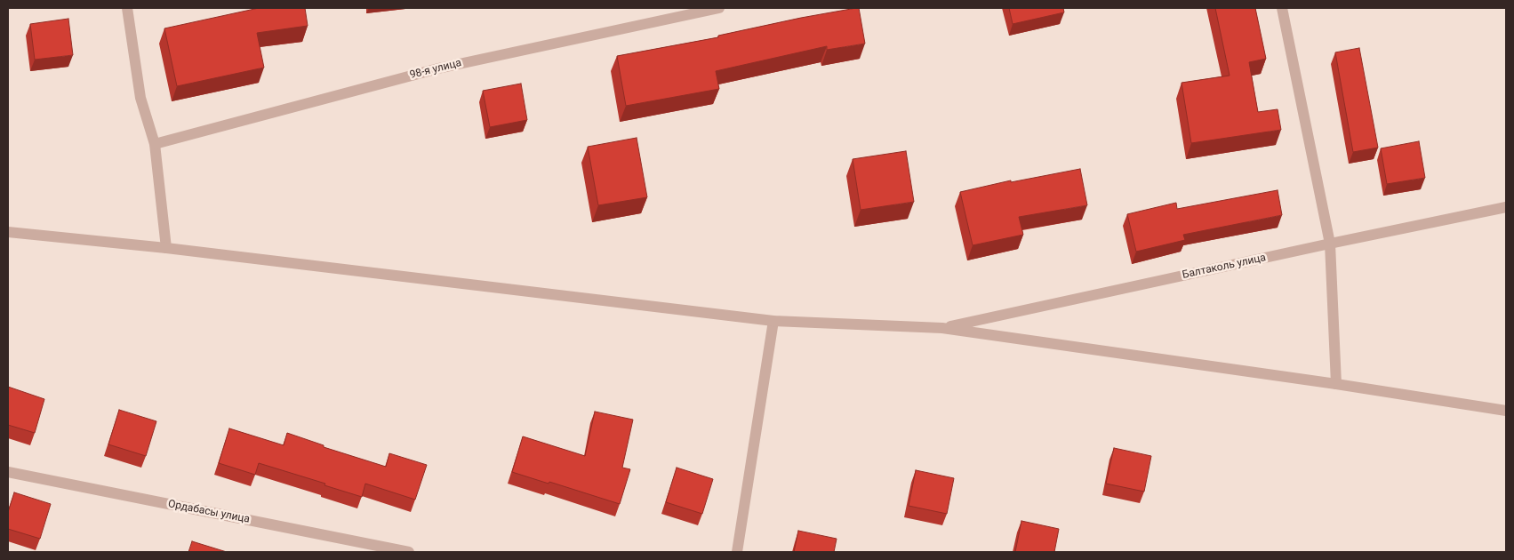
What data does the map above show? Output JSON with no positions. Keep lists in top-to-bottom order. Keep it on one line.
{"streets":{"street":["98-я улица","Балтаколь улица","Ордабасы улица"]}}
